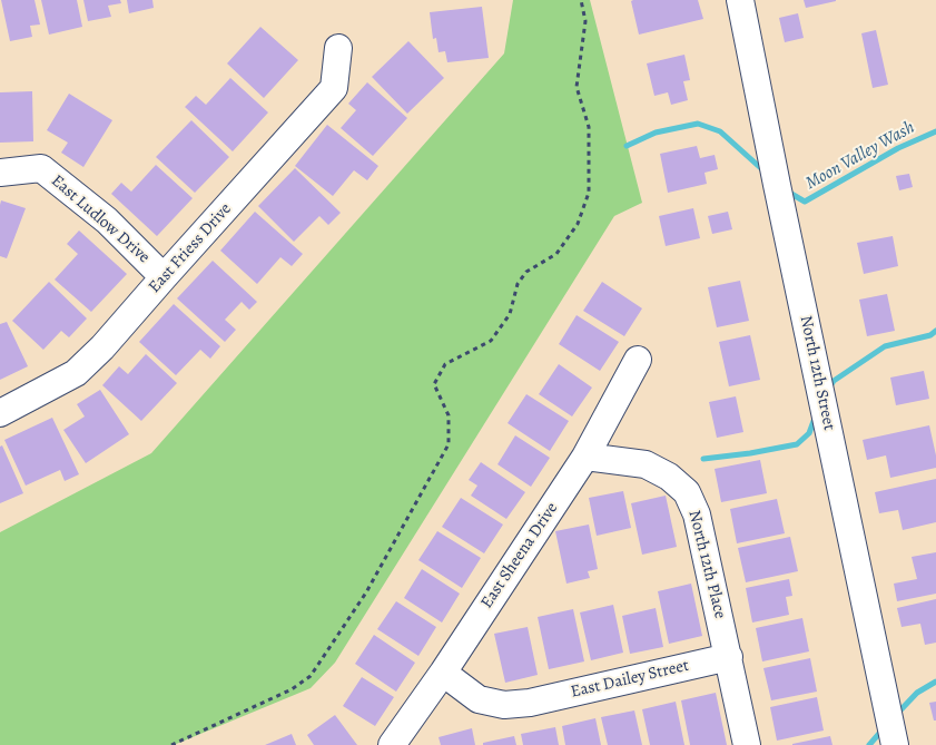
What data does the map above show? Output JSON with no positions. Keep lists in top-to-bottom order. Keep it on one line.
{"streets":{"street":["East Ludlow Drive","East Friess Drive","North 12th Street","East Sheena Drive","North 12th Place","East Dailey Street"]},"crossings":[["East Ludlow Drive","East Friess Drive"],["East Sheena Drive","North 12th Place"],["East Sheena Drive","East Dailey Street"],["North 12th Place","East Dailey Street"]],"water":["Moon Valley Wash"]}
